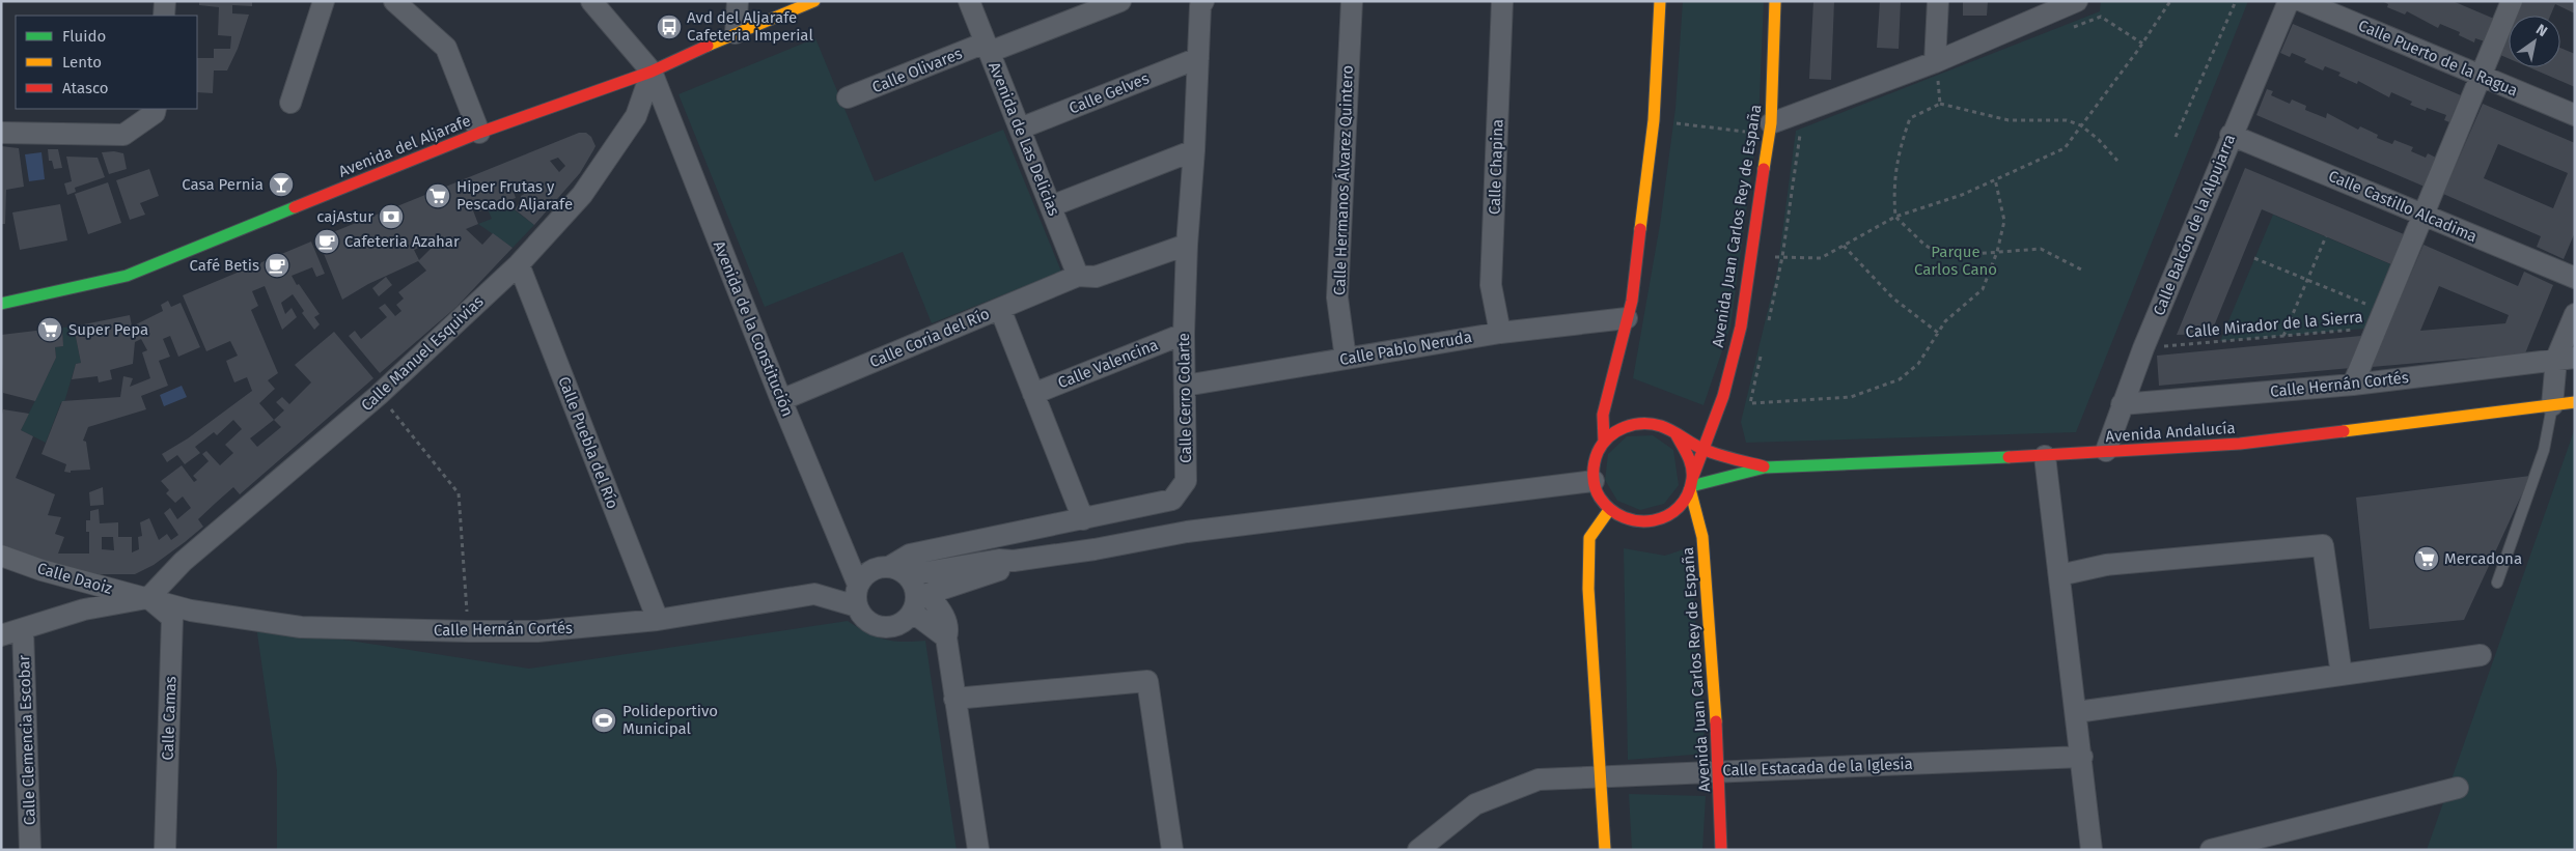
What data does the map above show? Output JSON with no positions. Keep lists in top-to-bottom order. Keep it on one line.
{"streets":{"street":["Calle Puerto de la Ragua","Calle Olivares","Calle Gelves","Avenida de Las Delicias","Avenida del Aljarafe","Calle Chapina","Calle Hermanos Álvarez Quintero","Calle Castillo Alcadima","Calle Balcón de la Alpujarra","Avenida Juan Carlos Rey de España","Avenida de la Constitución","Calle Coria del Río","Calle Pablo Neruda","Calle Manuel Esquivias","Calle Valencina","Calle Hernán Cortés","Calle Cerro Colarte","Avenida Andalucía","Calle Puebla del Río","Calle Daoiz","Calle Camas","Calle Clemencia Escobar","Calle Estacada de la Iglesia"],"path":["Calle Mirador de la Sierra"]},"crossings":[["Calle Olivares","Avenida de Las Delicias"],["Calle Gelves","Avenida de Las Delicias"],["Calle Gelves","Calle Cerro Colarte"],["Avenida de Las Delicias","Calle Coria del Río"],["Avenida del Aljarafe","Avenida de la Constitución"],["Avenida del Aljarafe","Calle Manuel Esquivias"],["Calle Chapina","Calle Pablo Neruda"],["Calle Hermanos Álvarez Quintero","Calle Pablo Neruda"],["Calle Castillo Alcadima","Calle Balcón de la Alpujarra"],["Calle Balcón de la Alpujarra","Calle Mirador de la Sierra"],["Calle Balcón de la Alpujarra","Calle Hernán Cortés"],["Calle Balcón de la Alpujarra","Avenida Andalucía"],["Avenida Juan Carlos Rey de España","Calle Estacada de la Iglesia"],["Avenida de la Constitución","Calle Coria del Río"],["Avenida de la Constitución","Calle Manuel Esquivias"],["Avenida de la Constitución","Calle Hernán Cortés"],["Avenida de la Constitución","Calle Cerro Colarte"],["Calle Pablo Neruda","Calle Cerro Colarte"],["Calle Manuel Esquivias","Calle Hernán Cortés"],["Calle Manuel Esquivias","Calle Puebla del Río"],["Calle Manuel Esquivias","Calle Daoiz"],["Calle Manuel Esquivias","Calle Camas"],["Calle Valencina","Calle Cerro Colarte"],["Calle Hernán Cortés","Calle Cerro Colarte"],["Calle Hernán Cortés","Calle Puebla del Río"],["Calle Hernán Cortés","Calle Daoiz"],["Calle Hernán Cortés","Calle Camas"],["Calle Daoiz","Calle Camas"]],"parks":["Parque Carlos Cano"],"places":{"bus stop":["Avd del Aljarafe Cafeteria Imperial"],"bar":["Casa Pernia"],"supermarket":["Hiper Frutas y Pescado Aljarafe","Super Pepa","Mercadona"],"bank":["cajAstur"],"cafe":["Cafeteria Azahar","Café Betis"],"sports":["Polideportivo Municipal"]},"legend":["Fluido","Lento","Atasco"],"north":"top right"}
